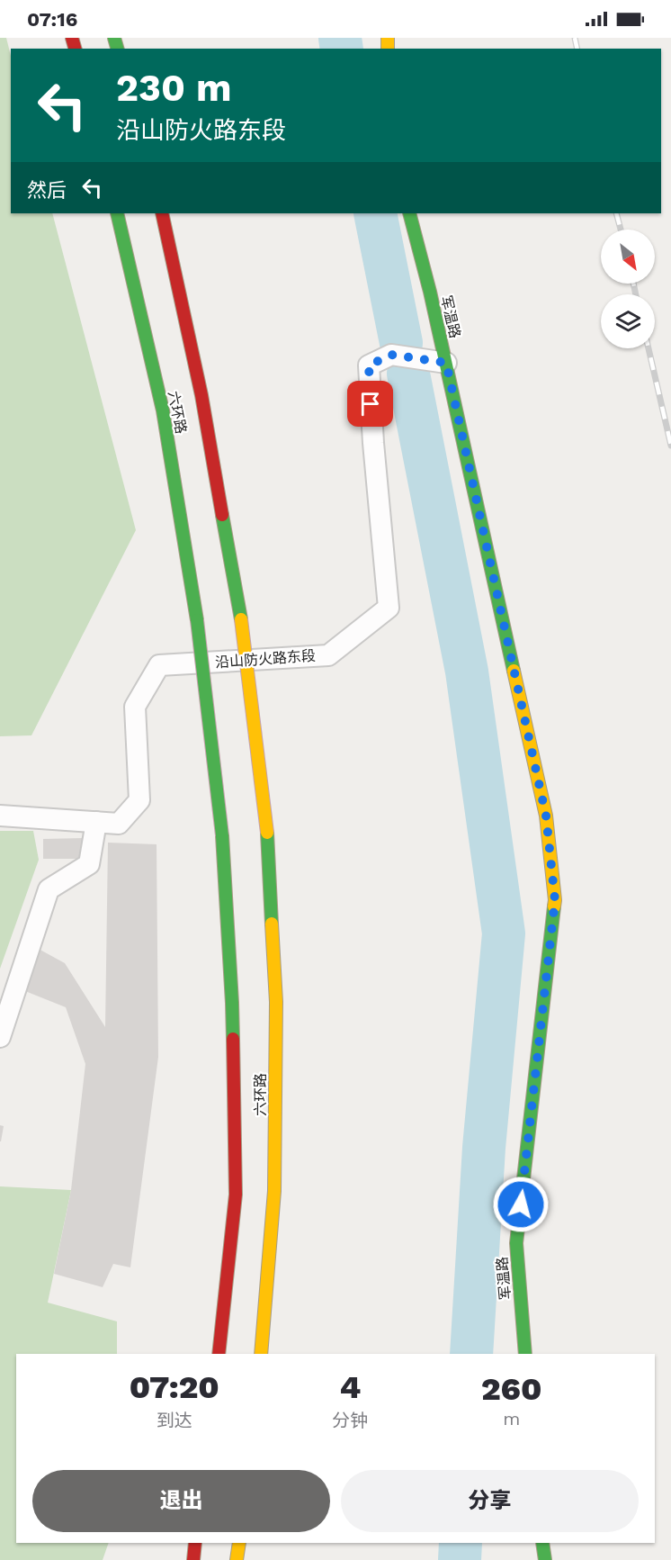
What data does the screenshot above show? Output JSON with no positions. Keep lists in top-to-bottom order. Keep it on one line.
{"streets":{"main road":["军温路","六环路"],"street":["沿山防火路东段"]},"crossings":[["军温路","沿山防火路东段"]],"north":"bottom right","page":{"status":"07:16","turn":["230 m","沿山防火路东段"],"then":"然后","eta":["07:20","到达","4","分钟","260","m"],"buttons":["退出","分享"]}}
